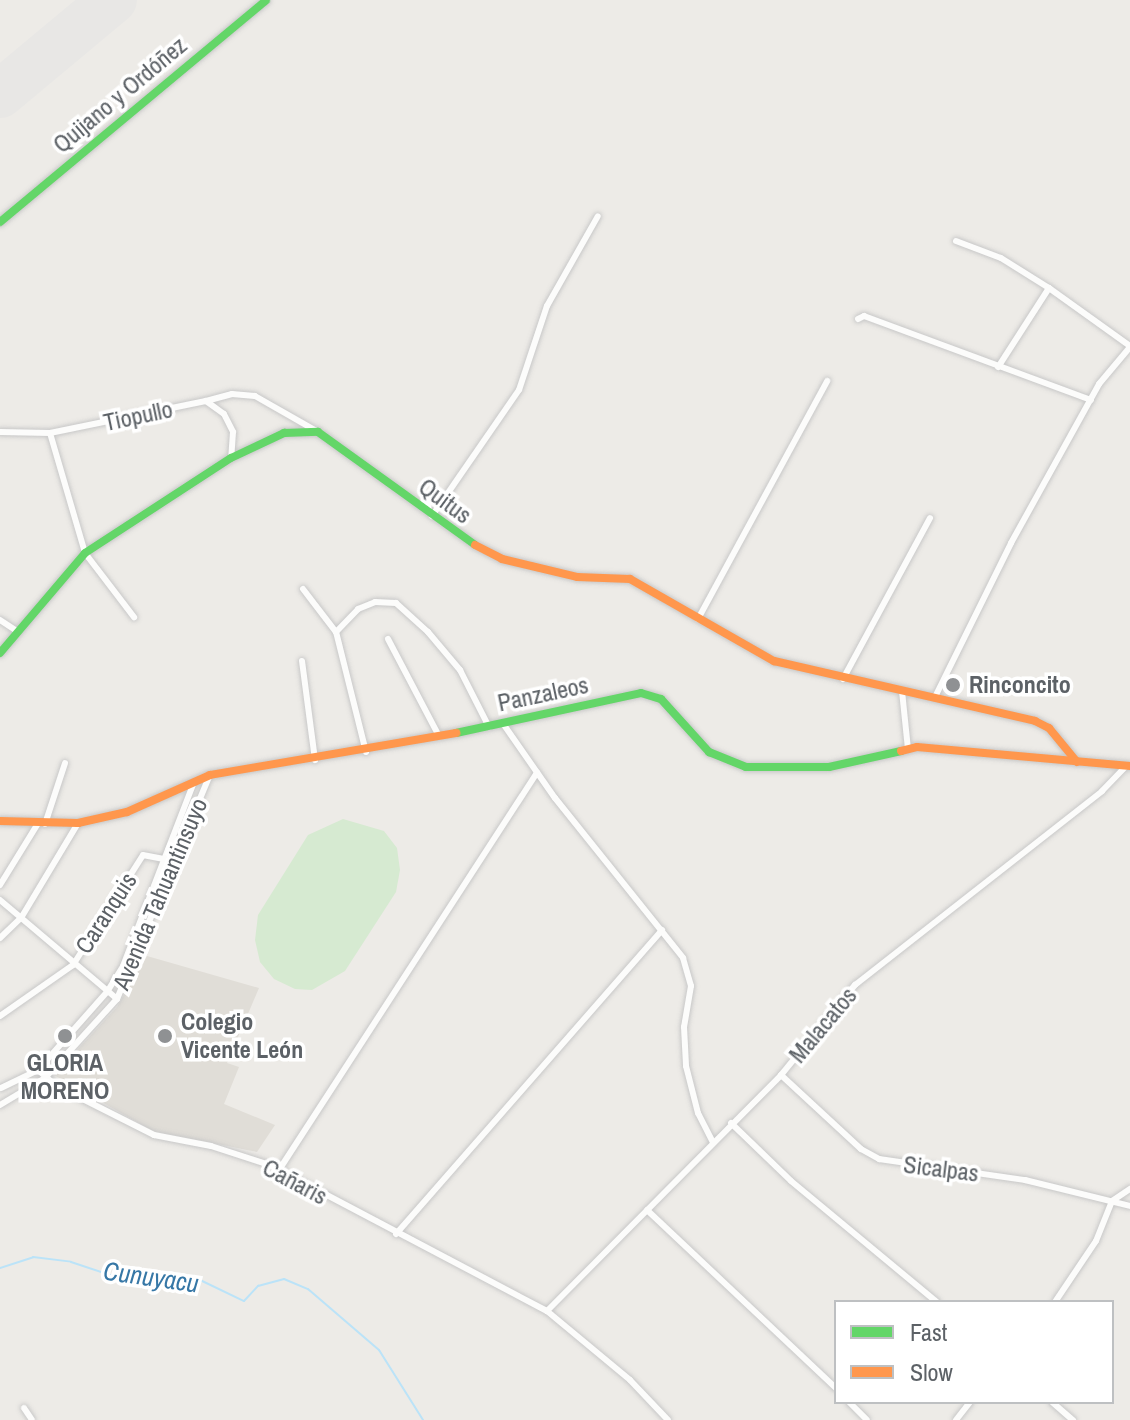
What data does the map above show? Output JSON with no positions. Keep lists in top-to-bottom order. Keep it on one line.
{"streets":{"street":["Quijano y Ordóñez","Tiopullo","Quitus","Panzaleos","Avenida Tahuantinsuyo","Caranquis","Malacatos","Sicalpas","Cañaris"]},"crossings":[["Quitus","Panzaleos"],["Panzaleos","Avenida Tahuantinsuyo"],["Panzaleos","Malacatos"],["Avenida Tahuantinsuyo","Caranquis"],["Avenida Tahuantinsuyo","Cañaris"],["Malacatos","Sicalpas"],["Malacatos","Cañaris"]],"water":["Cunuyacu"],"places":["Rinconcito","GLORIA MORENO","Colegio Vicente León"],"legend":["Fast","Slow"]}
